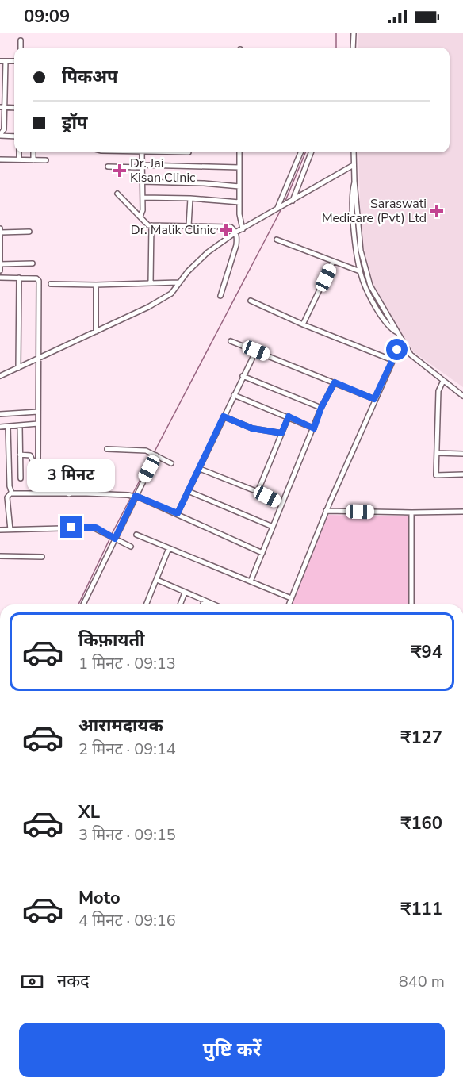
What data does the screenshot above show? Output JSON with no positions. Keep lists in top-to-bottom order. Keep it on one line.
{"places":{"health":["Dr. Jai Kisan Clinic","Saraswati Medicare (Pvt) Ltd","Dr. Malik Clinic"]},"page":{"status":"09:09","banner":["पिकअप","ड्रॉप"],"bubble":"3 मिनट","list":[{"name":"किफ़ायती","note":"1 मिनट · 09:13","value":"₹94"},{"name":"आरामदायक","note":"2 मिनट · 09:14","value":"₹127"},{"name":"XL","note":"3 मिनट · 09:15","value":"₹160"},{"name":"Moto","note":"4 मिनट · 09:16","value":"₹111"}],"pay":["नकद","840 m"],"buttons":"पुष्टि करें"}}
